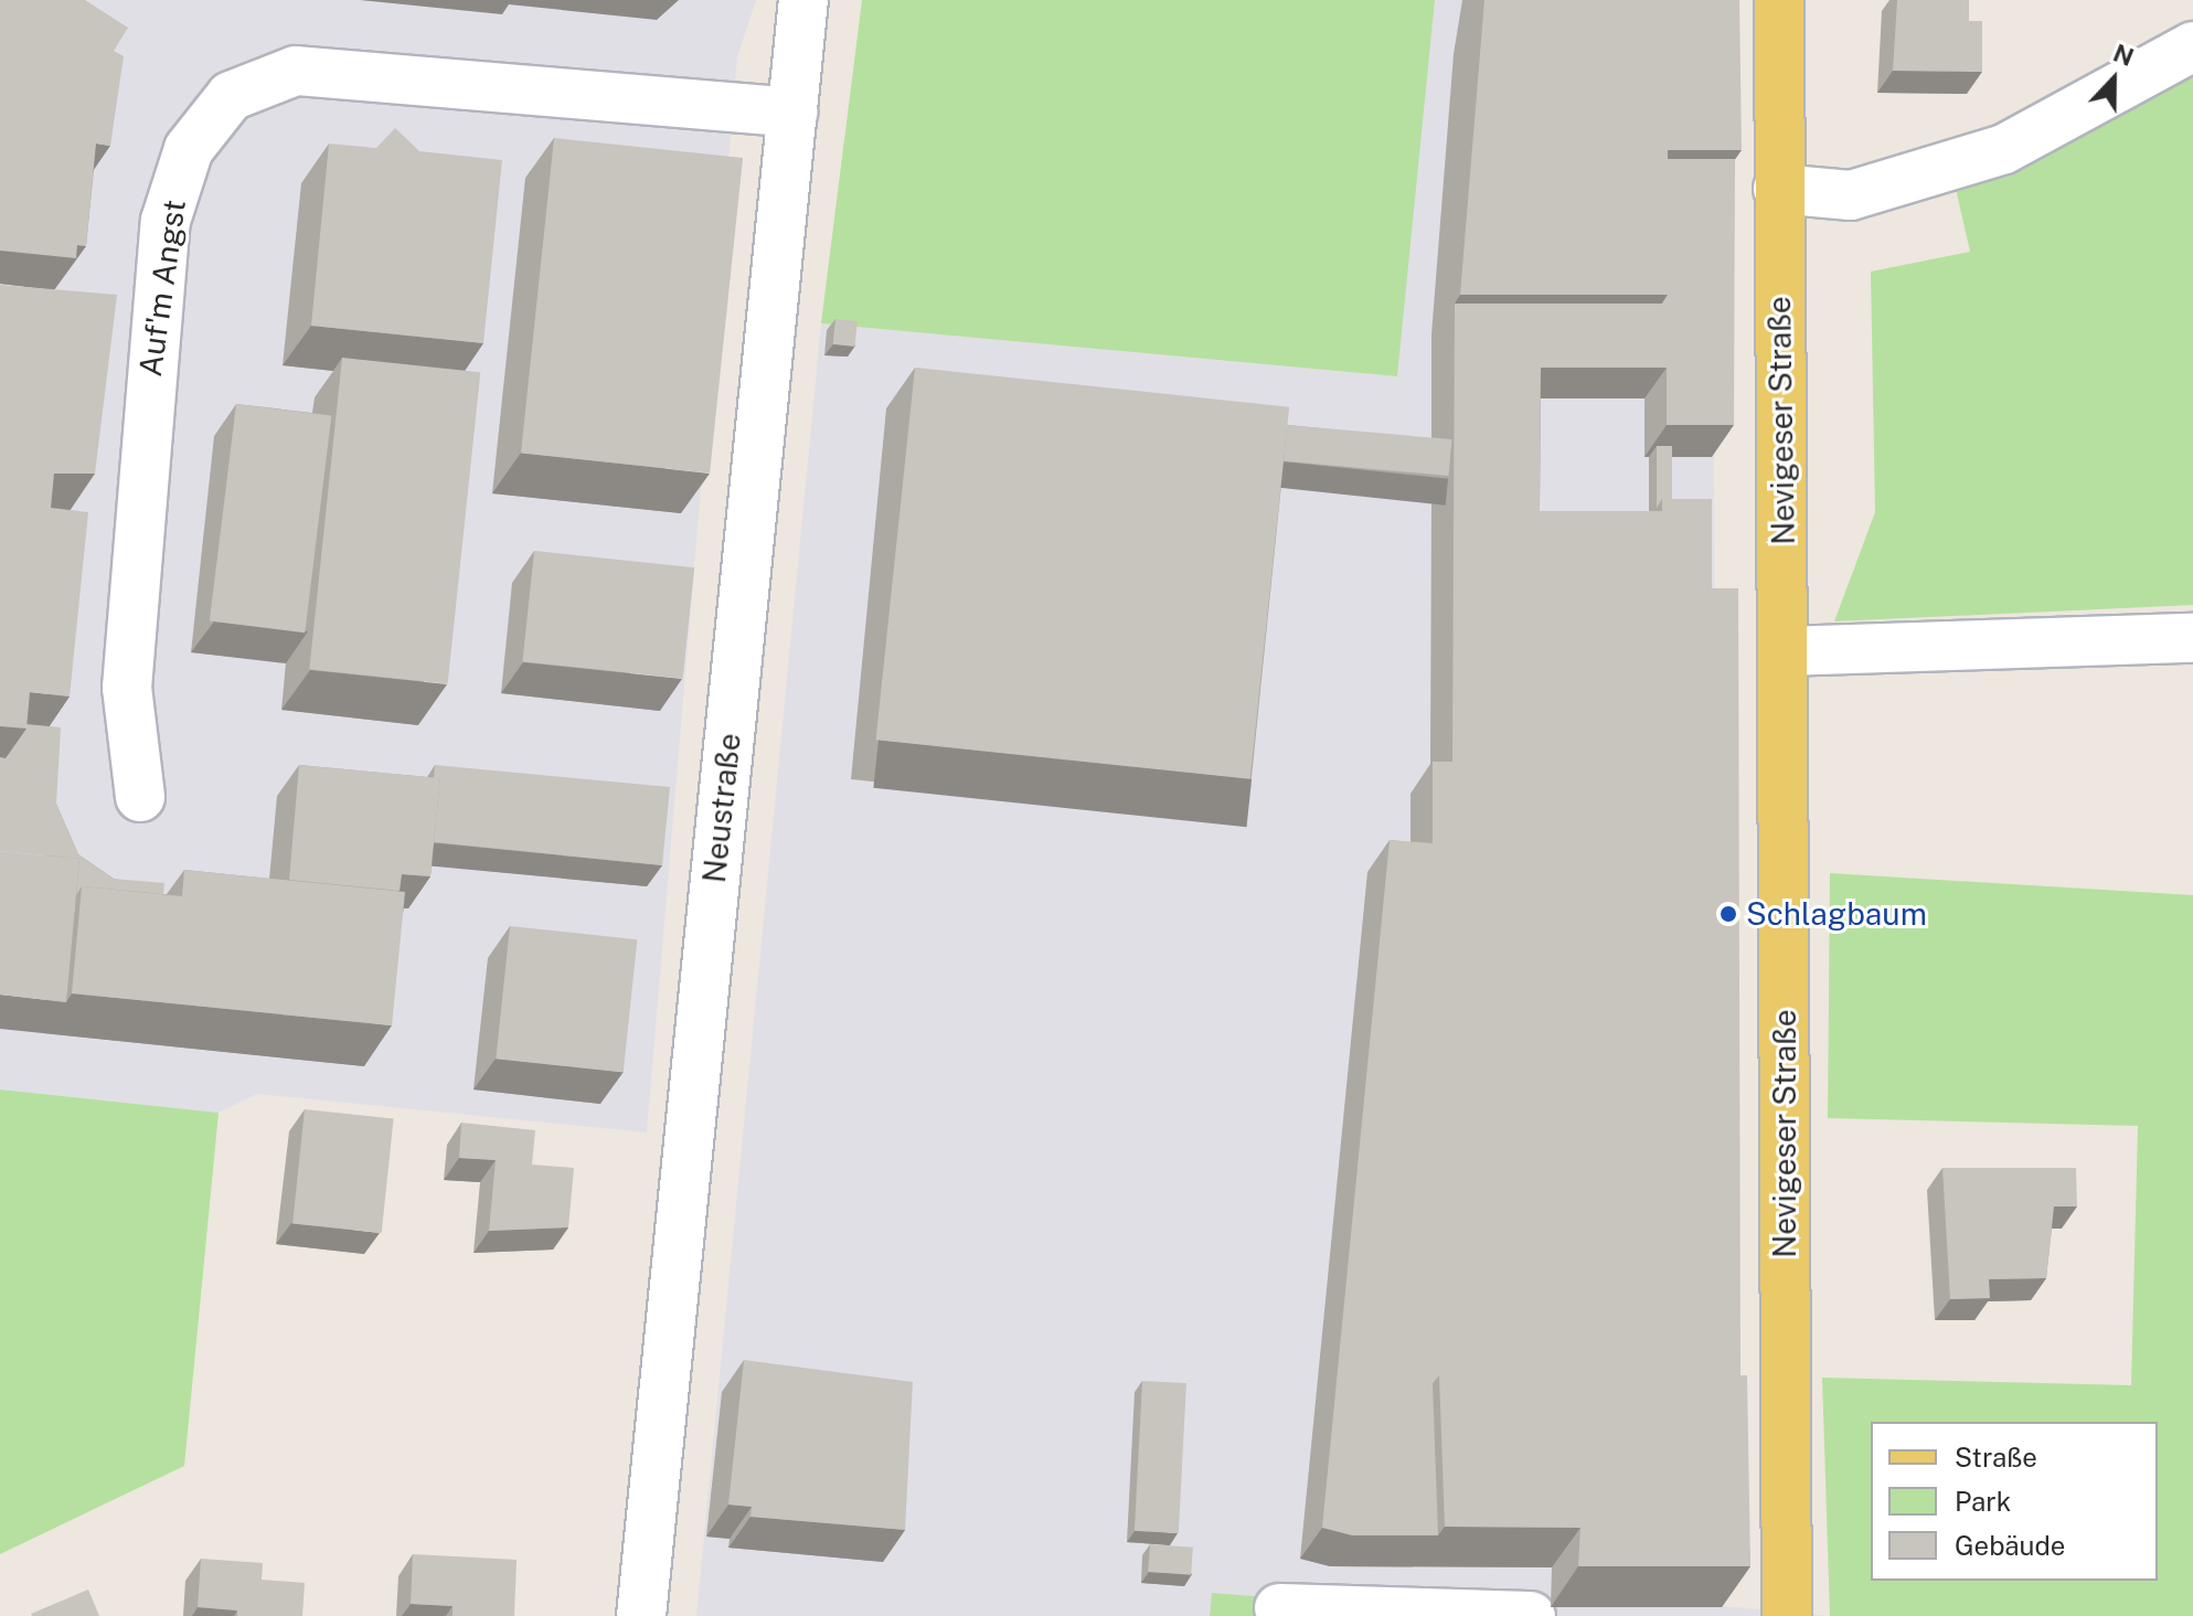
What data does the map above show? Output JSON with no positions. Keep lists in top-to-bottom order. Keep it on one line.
{"streets":{"main road":["Nevigeser Straße"],"street":["Auf'm Angst","Neustraße"]},"crossings":[["Auf'm Angst","Neustraße"]],"places":["Schlagbaum"],"legend":["Straße","Park","Gebäude"],"north":"top"}
